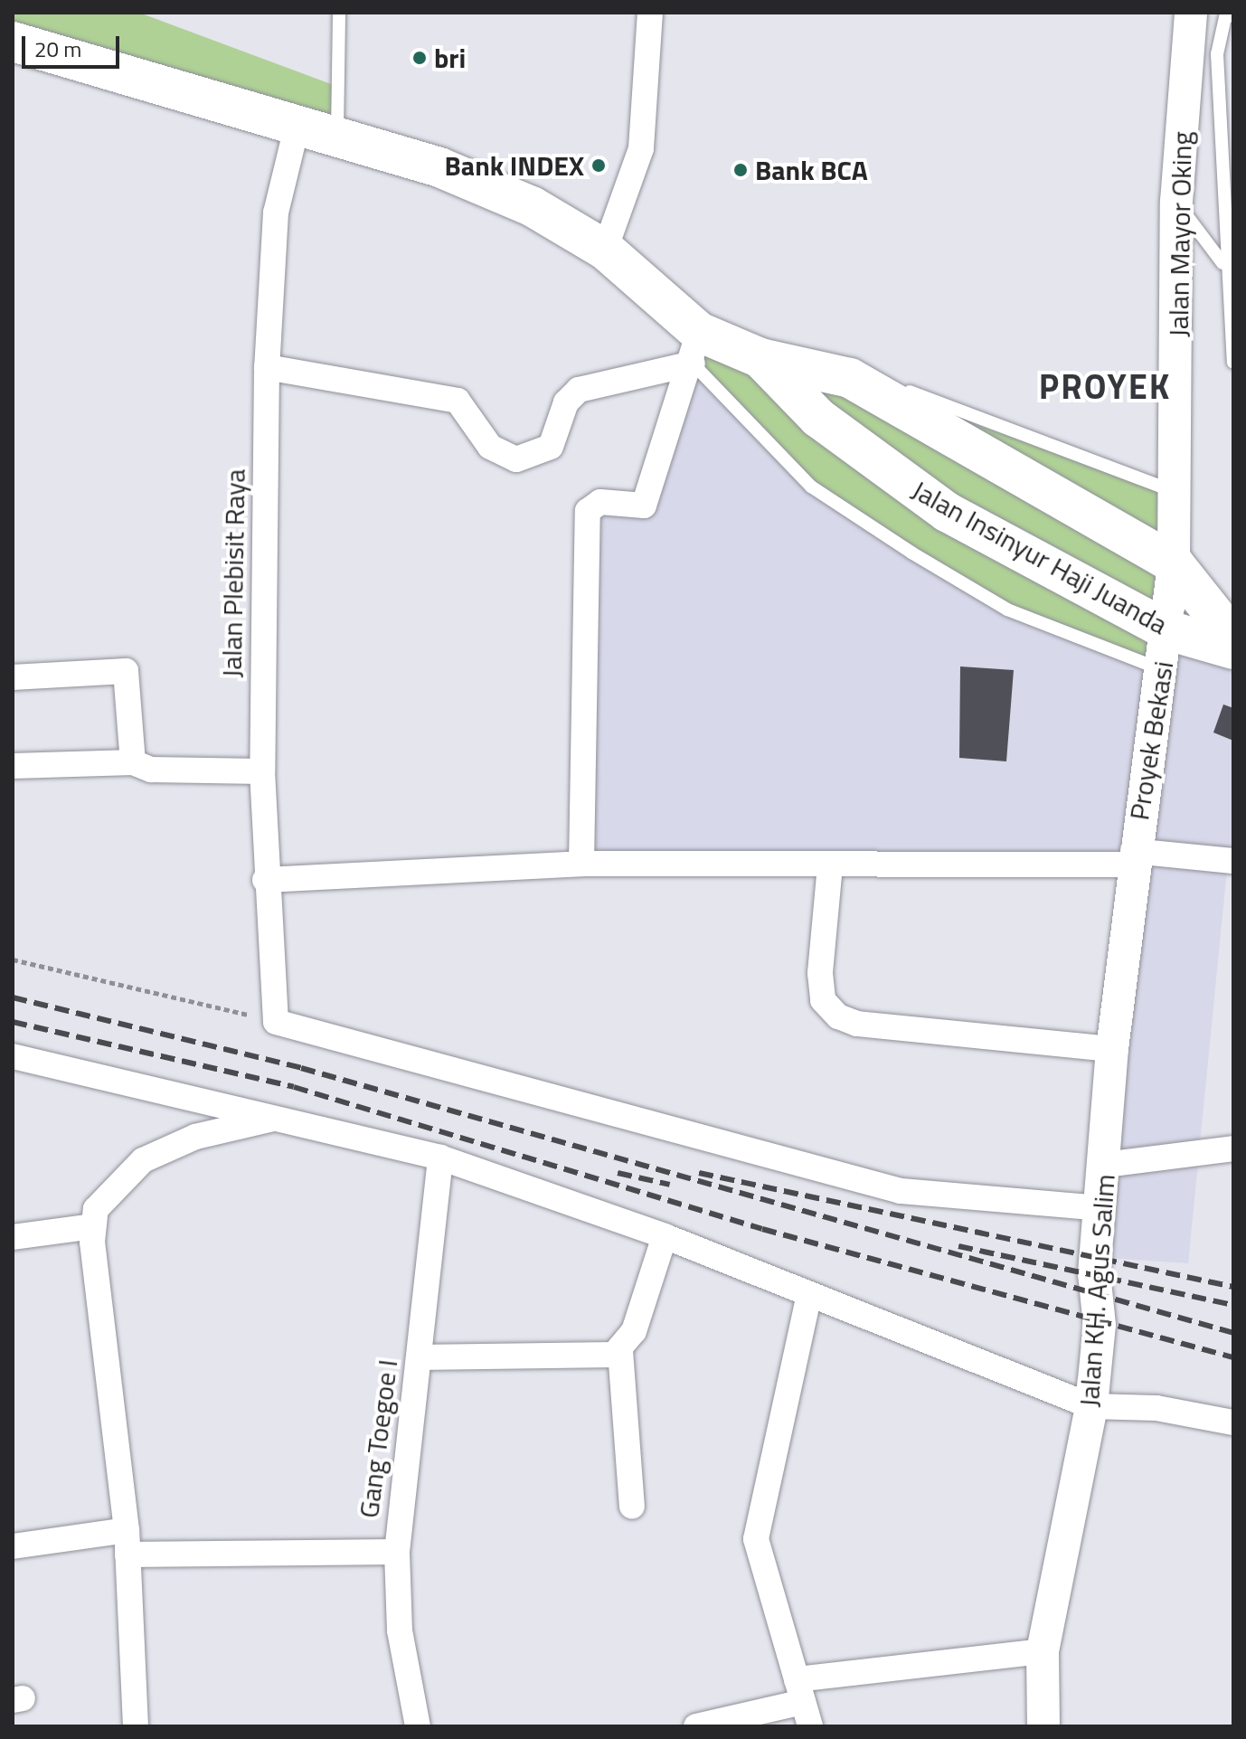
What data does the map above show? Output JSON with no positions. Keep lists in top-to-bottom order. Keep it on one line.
{"streets":{"main road":["Jalan Insinyur Haji Juanda"],"street":["Jalan Mayor Oking","Jalan Plebisit Raya","Proyek Bekasi","Jalan KH. Agus Salim","Gang Toegoe I"]},"crossings":[["Jalan Mayor Oking","Jalan Insinyur Haji Juanda"],["Jalan Mayor Oking","Proyek Bekasi"],["Jalan Insinyur Haji Juanda","Jalan Plebisit Raya"],["Jalan Insinyur Haji Juanda","Proyek Bekasi"],["Proyek Bekasi","Jalan KH. Agus Salim"]],"districts":["PROYEK"],"places":["bri","Bank INDEX","Bank BCA"],"scale_bar":"20 m"}
